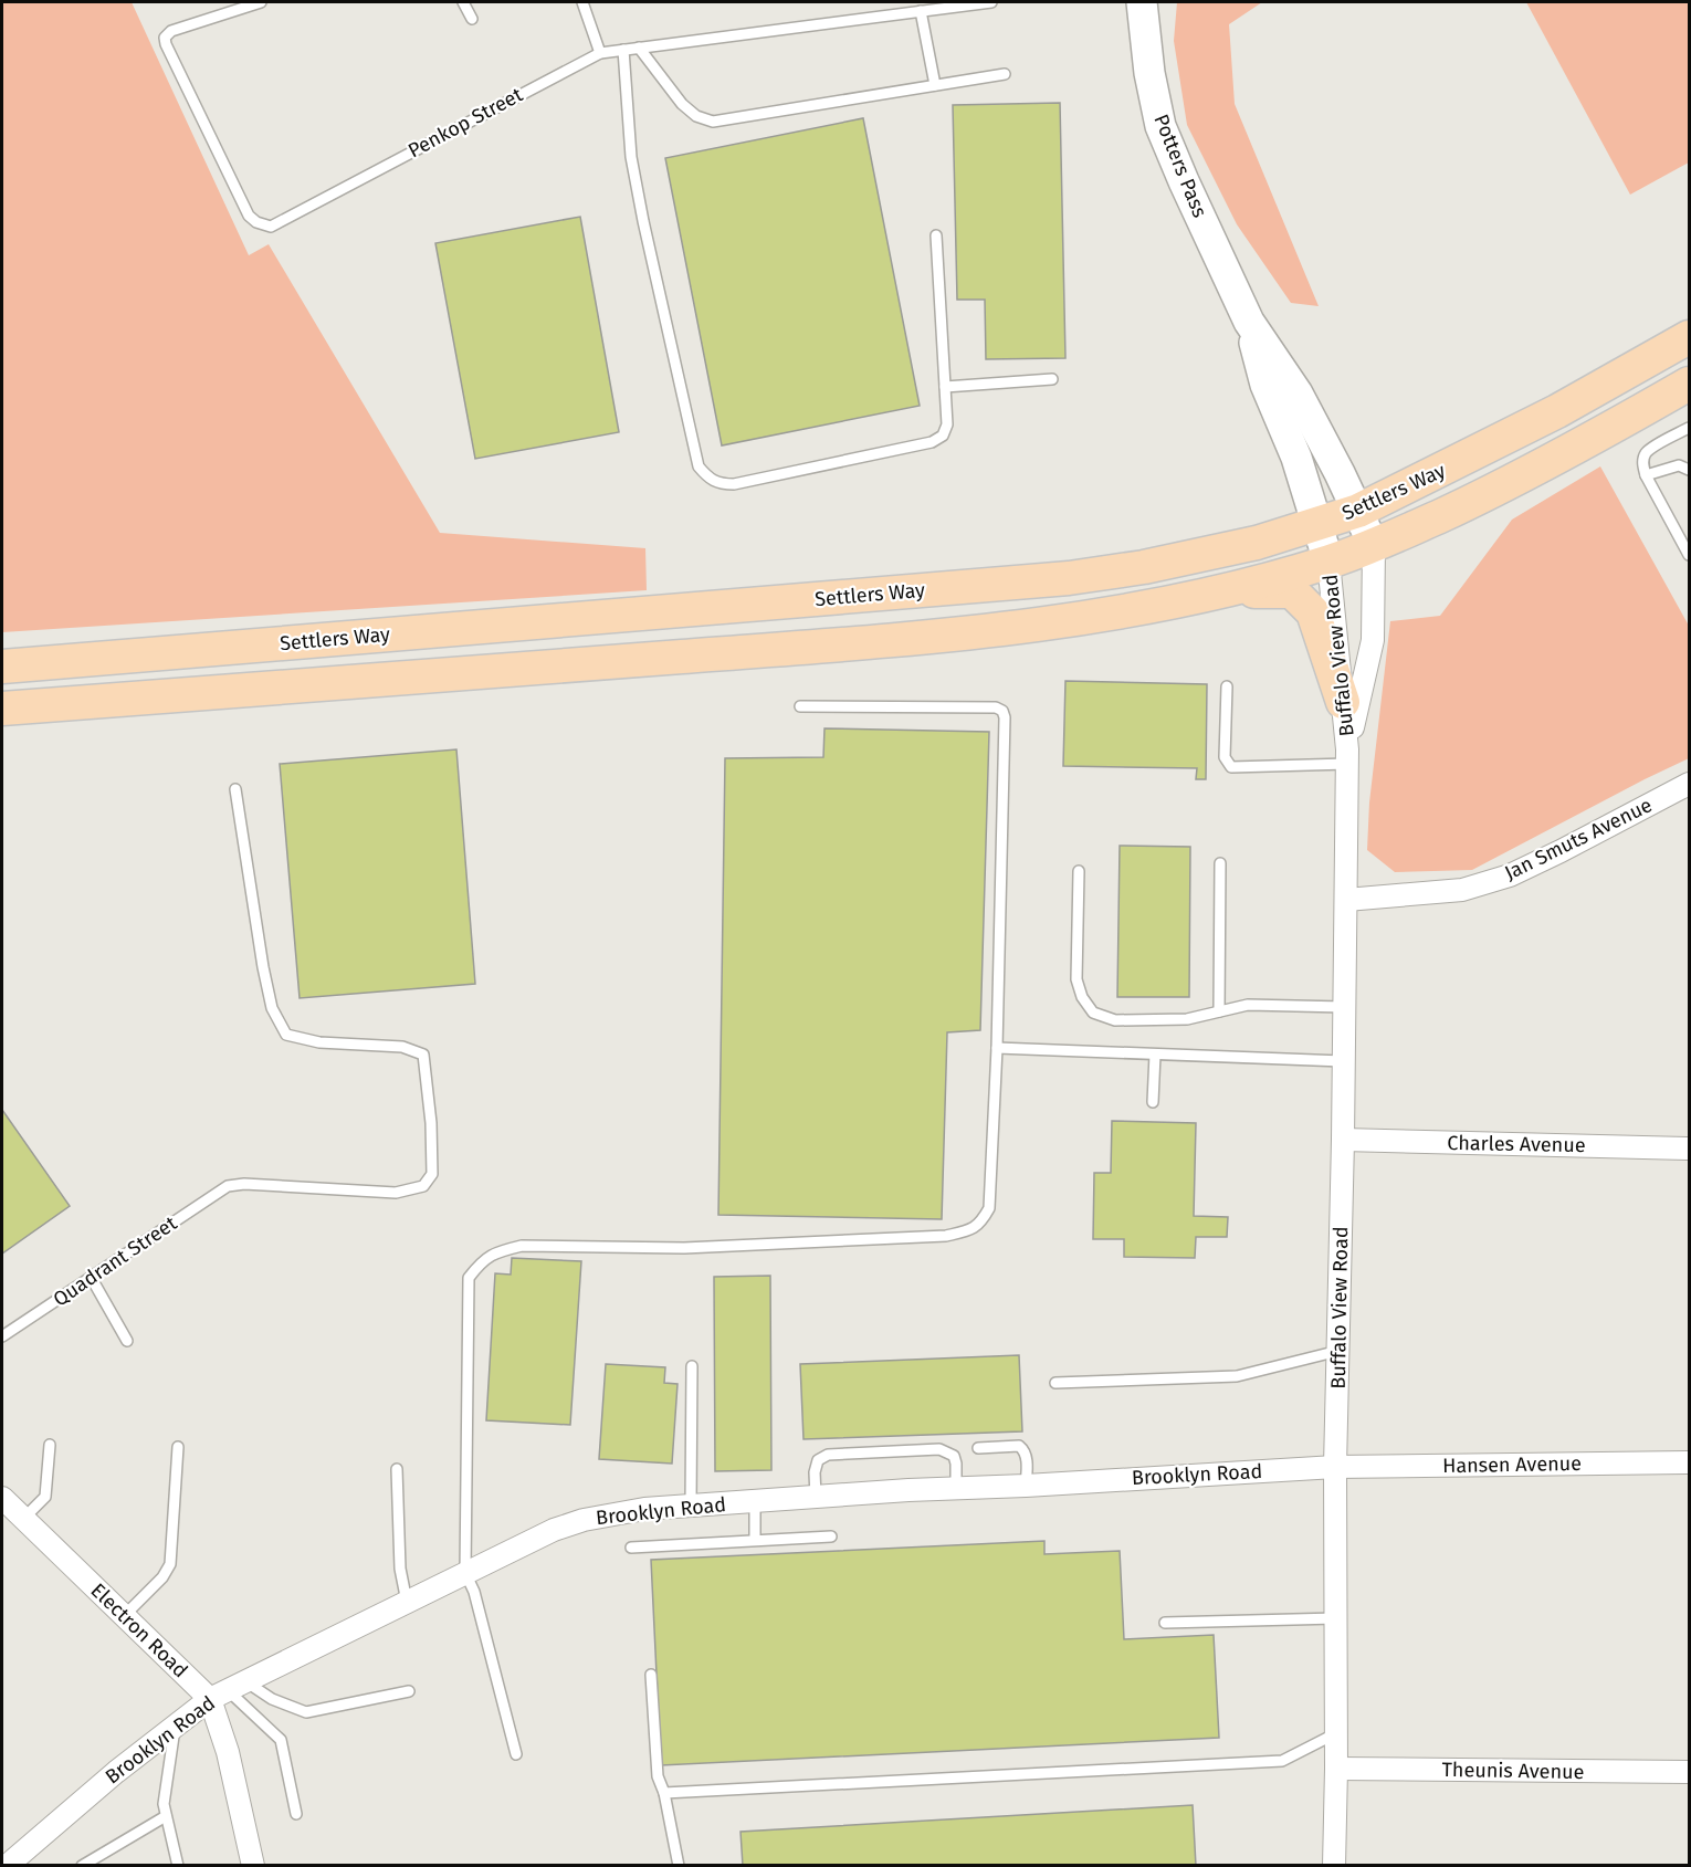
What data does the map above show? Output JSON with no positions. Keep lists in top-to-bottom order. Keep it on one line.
{"streets":{"main road":["Settlers Way"],"street":["Potters Pass","Buffalo View Road","Jan Smuts Avenue","Charles Avenue","Hansen Avenue","Brooklyn Road","Electron Road","Theunis Avenue"],"lane":["Penkop Street","Quadrant Street"]},"crossings":[["Potters Pass","Settlers Way"],["Potters Pass","Buffalo View Road"],["Settlers Way","Buffalo View Road"],["Buffalo View Road","Jan Smuts Avenue"],["Buffalo View Road","Charles Avenue"],["Buffalo View Road","Hansen Avenue"],["Buffalo View Road","Brooklyn Road"],["Buffalo View Road","Theunis Avenue"],["Hansen Avenue","Brooklyn Road"],["Brooklyn Road","Electron Road"]]}
